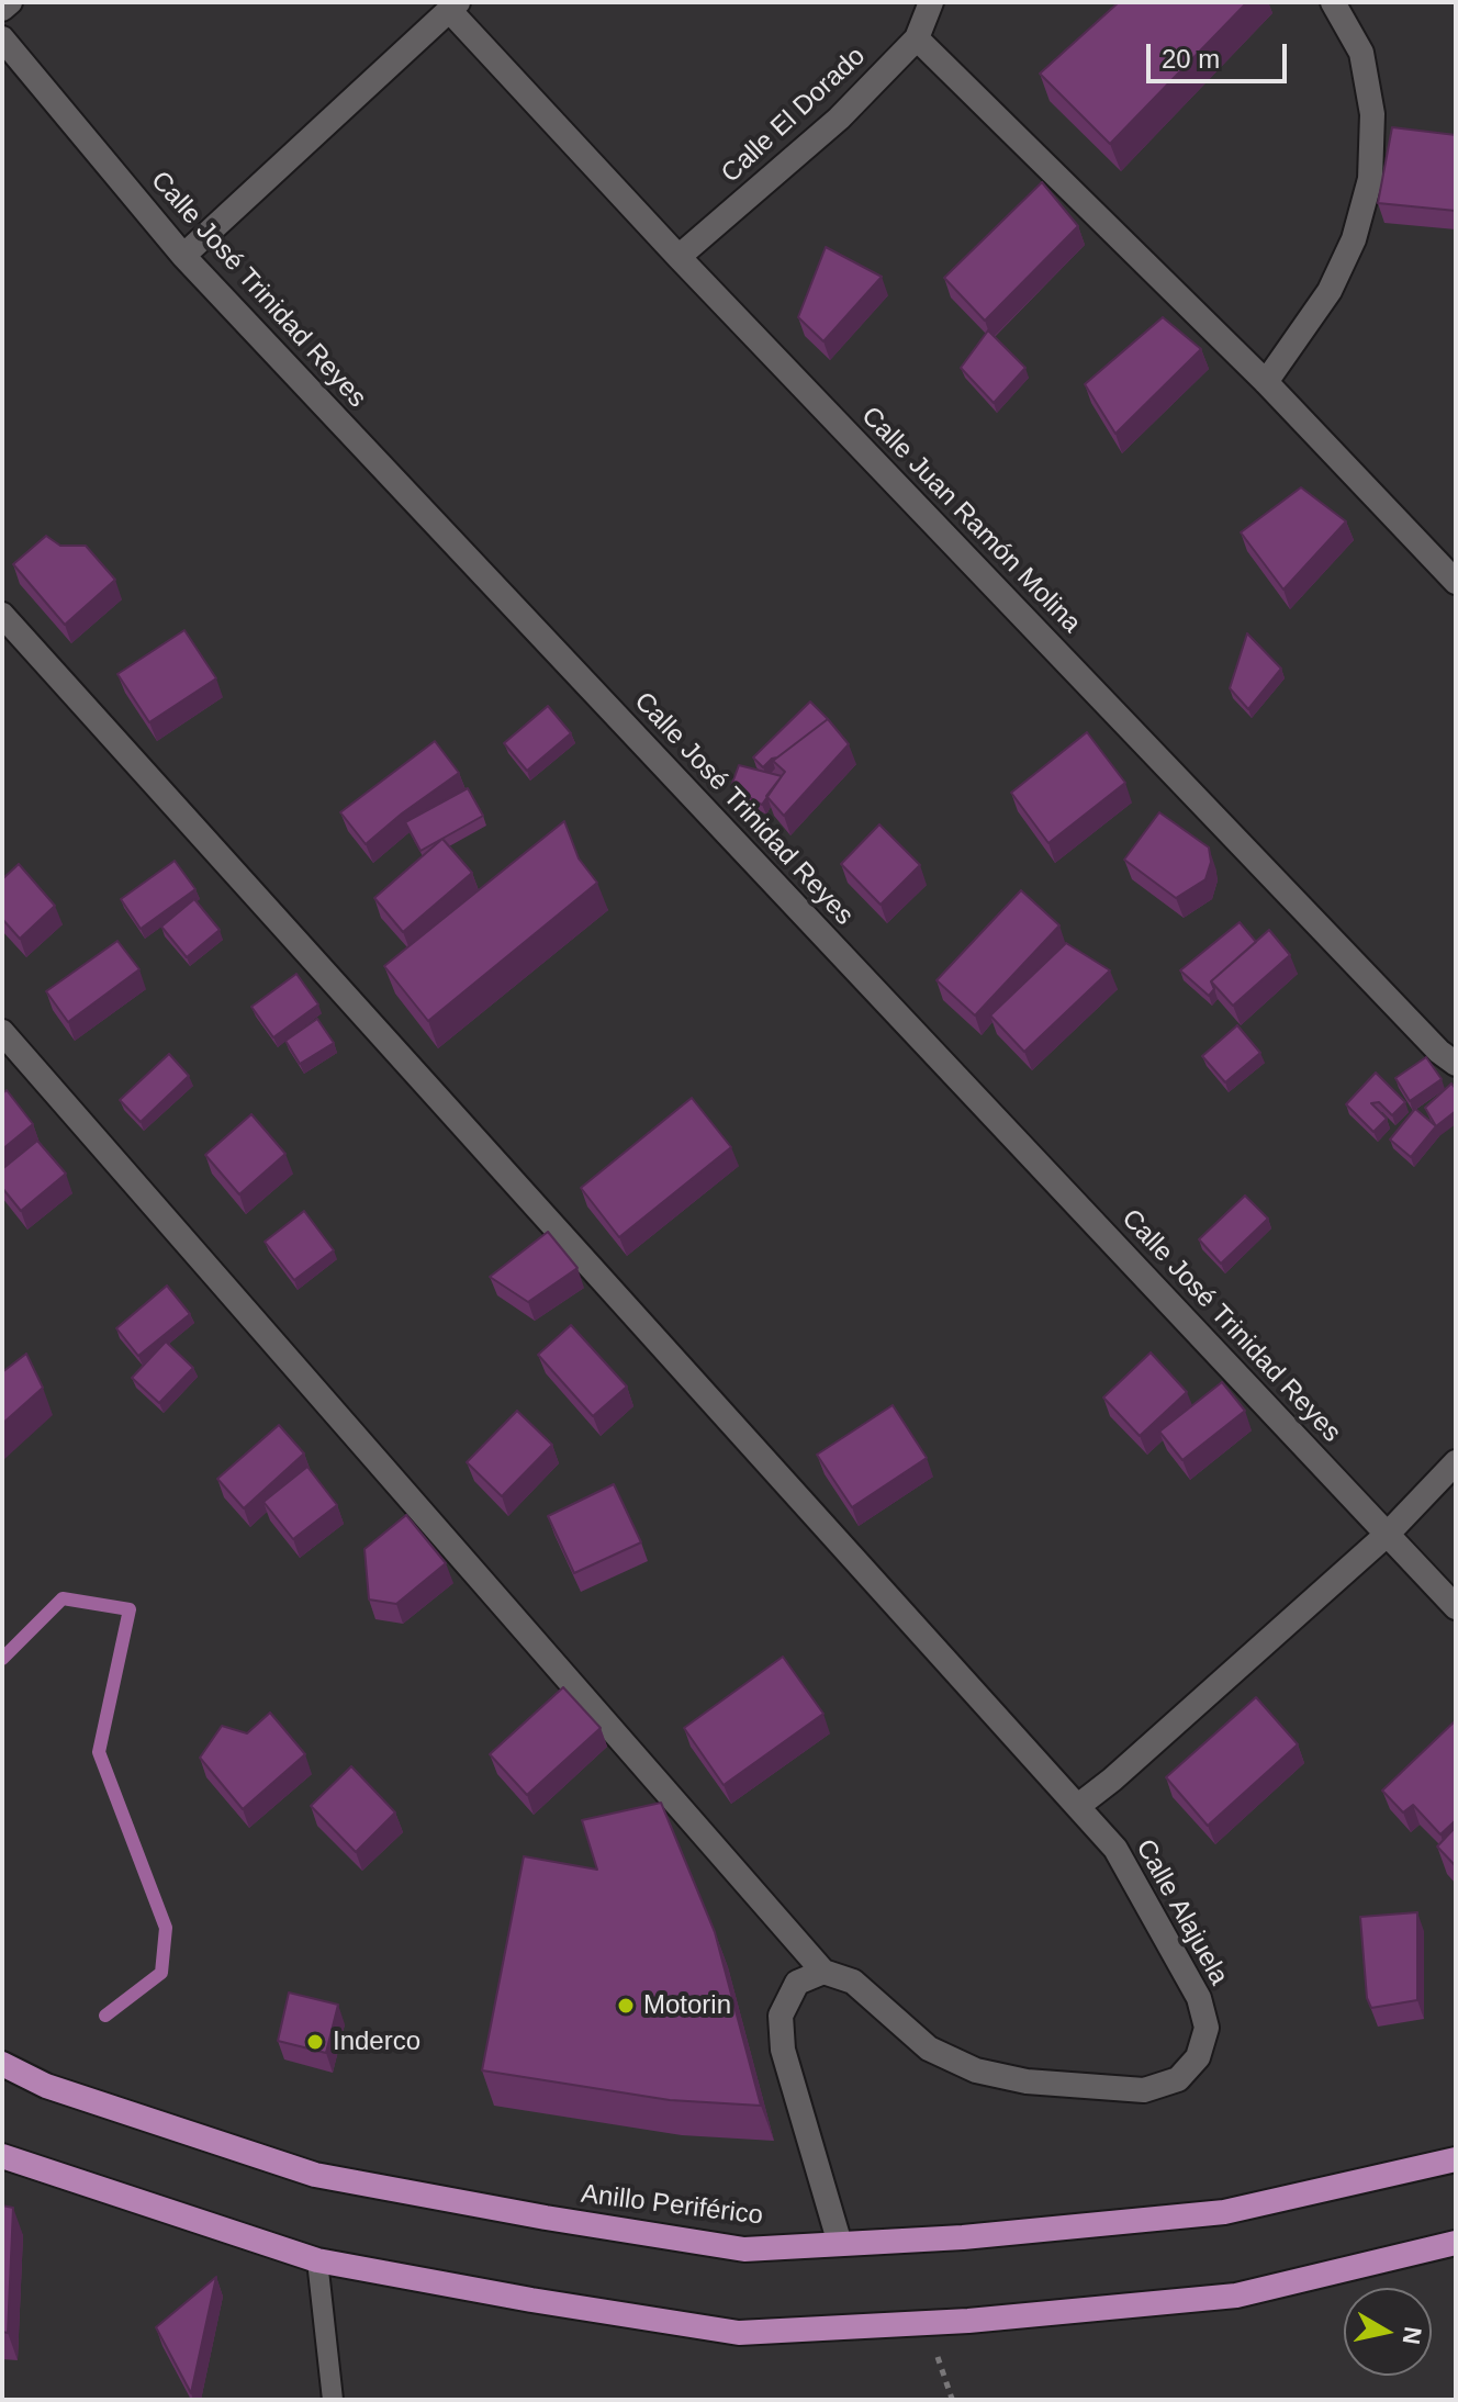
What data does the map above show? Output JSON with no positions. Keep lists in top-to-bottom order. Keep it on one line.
{"streets":{"highway":["Anillo Periférico"],"street":["Calle El Dorado","Calle José Trinidad Reyes","Calle Juan Ramón Molina","Calle Alajuela"]},"crossings":[["Calle El Dorado","Calle Juan Ramón Molina"],["Calle José Trinidad Reyes","Calle Juan Ramón Molina"]],"places":["Motorin","Inderco"],"scale_bar":"20 m","north":"right"}
